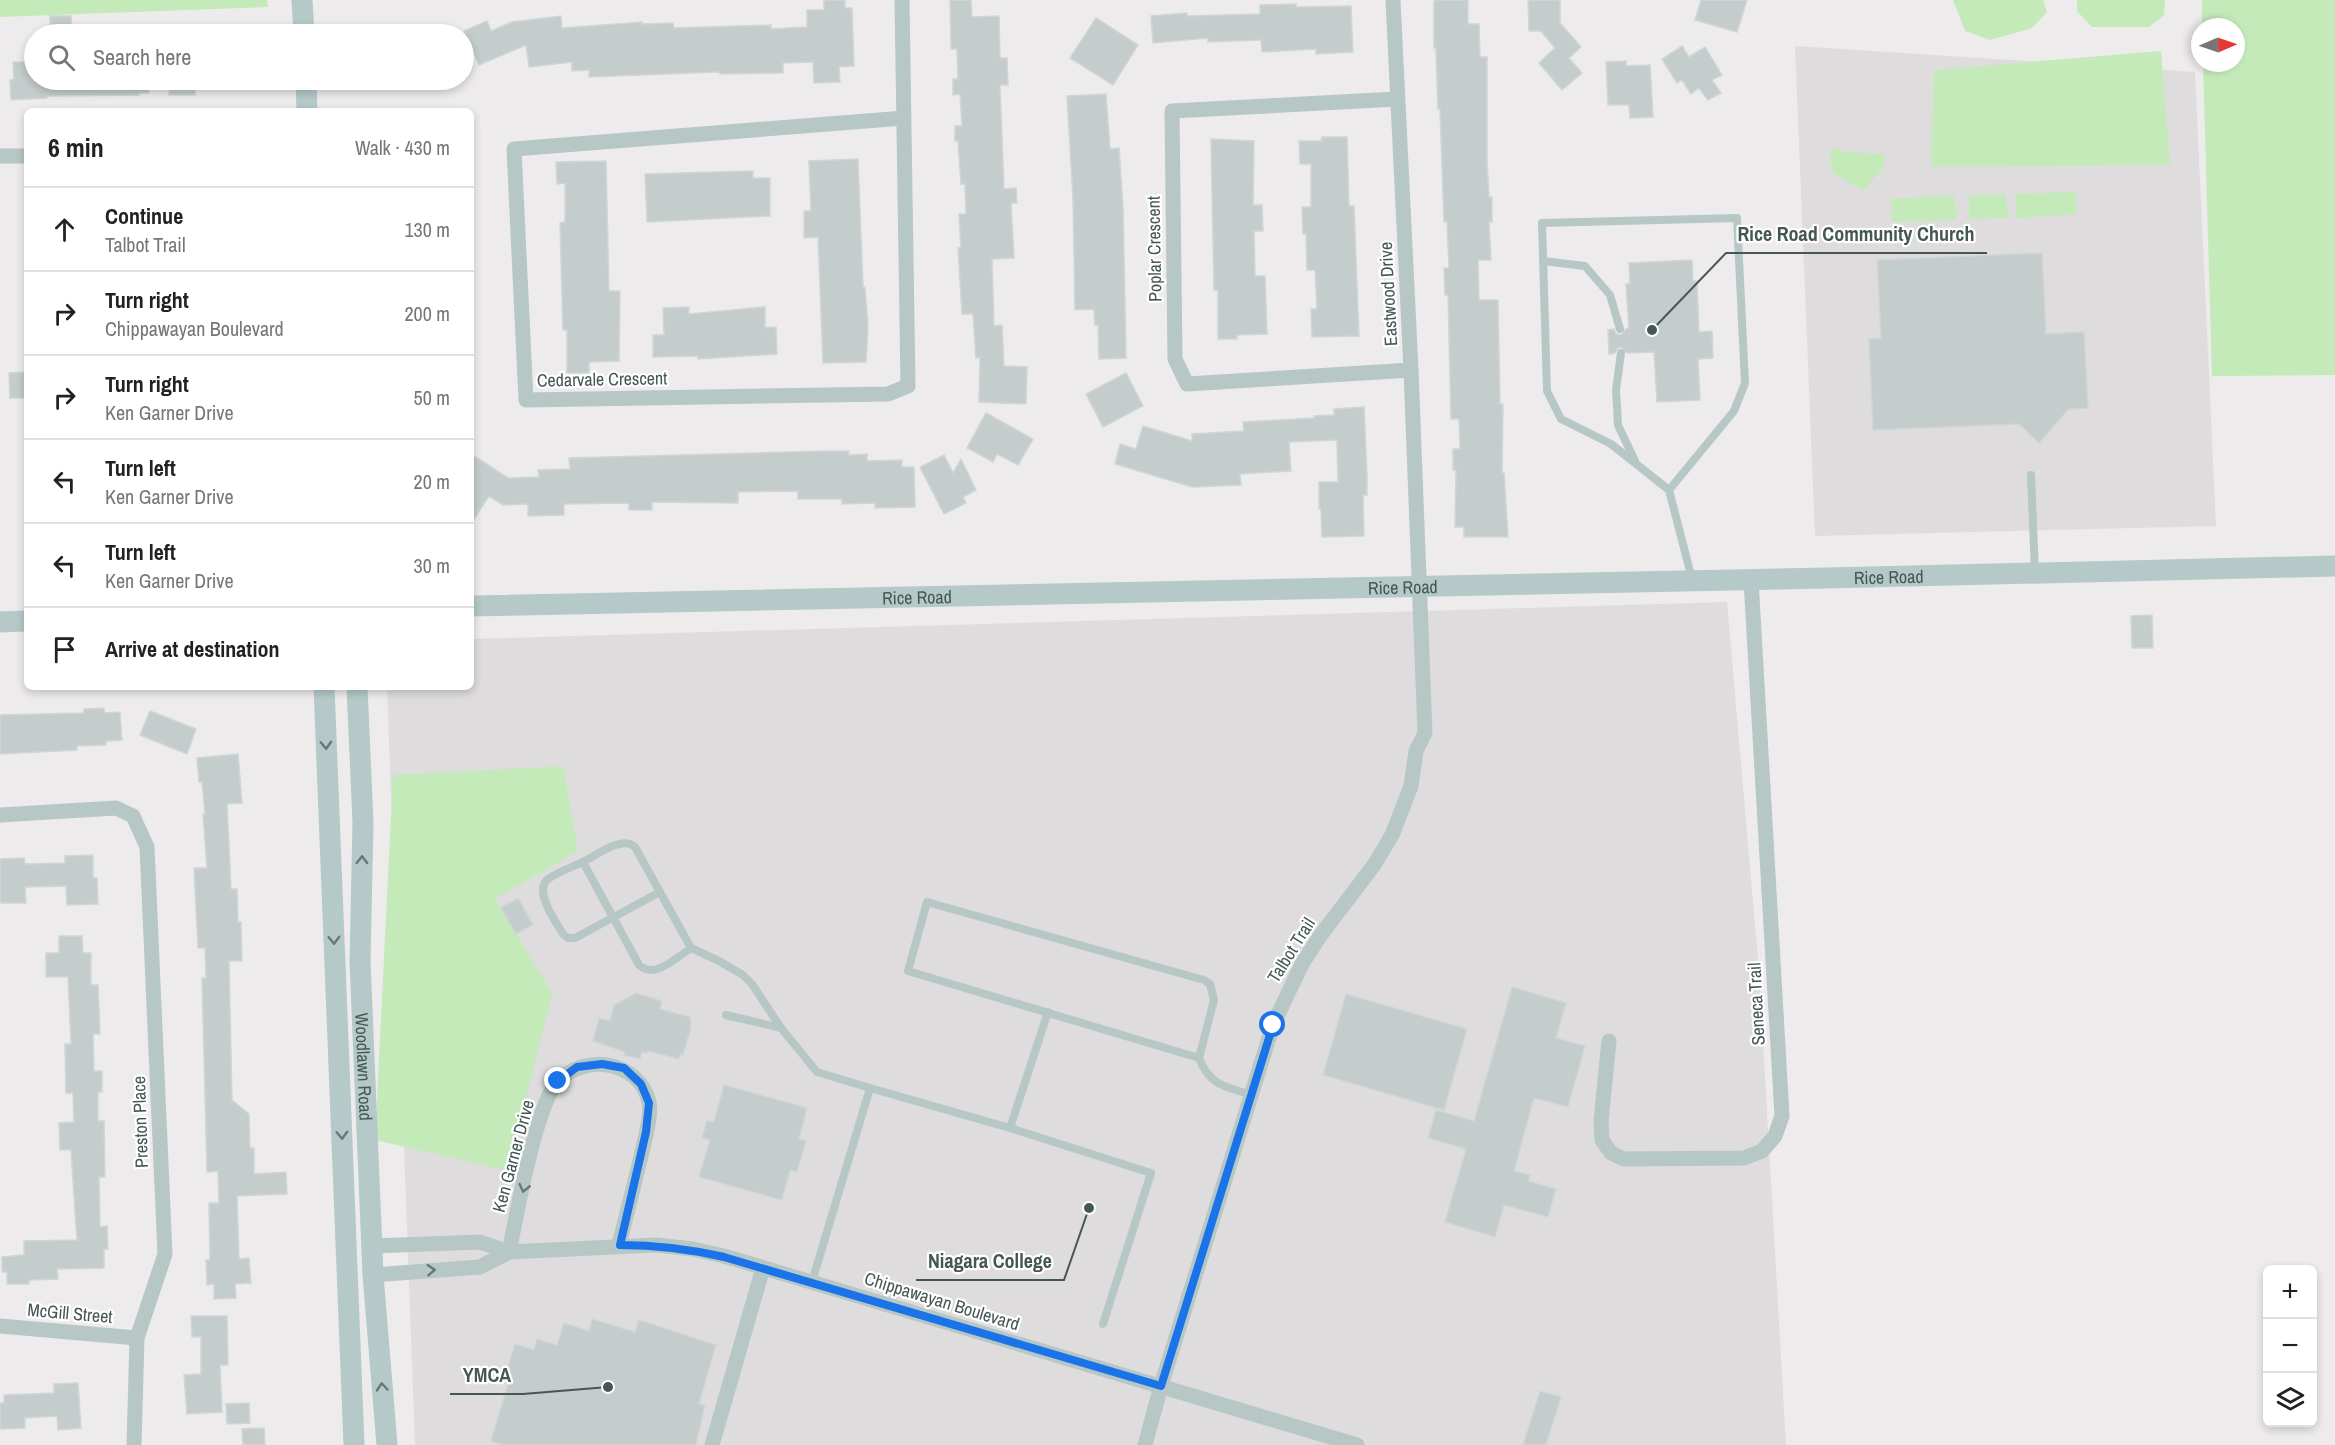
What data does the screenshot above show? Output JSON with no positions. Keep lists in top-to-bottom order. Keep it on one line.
{"streets":{"street":["Poplar Crescent","Eastwood Drive","Cedarvale Crescent","Rice Road","Talbot Trail","Seneca Trail","Woodlawn Road","Preston Place","Ken Garner Drive","Chippawayan Boulevard","McGill Street"]},"crossings":[["Poplar Crescent","Eastwood Drive"],["Eastwood Drive","Rice Road"],["Eastwood Drive","Talbot Trail"],["Rice Road","Talbot Trail"],["Rice Road","Seneca Trail"],["Talbot Trail","Chippawayan Boulevard"],["Woodlawn Road","Chippawayan Boulevard"],["Preston Place","McGill Street"],["Ken Garner Drive","Chippawayan Boulevard"]],"places":["Rice Road Community Church","Niagara College","YMCA"],"north":"right","page":{"search":"Search here","heading":["6 min","Walk · 430 m"],"list":[["Continue","Talbot Trail","130 m"],["Turn right","Chippawayan Boulevard","200 m"],["Turn right","Ken Garner Drive","50 m"],["Turn left","Ken Garner Drive","20 m"],["Turn left","Ken Garner Drive","30 m"],"Arrive at destination"],"map_buttons":["+","−"]}}
